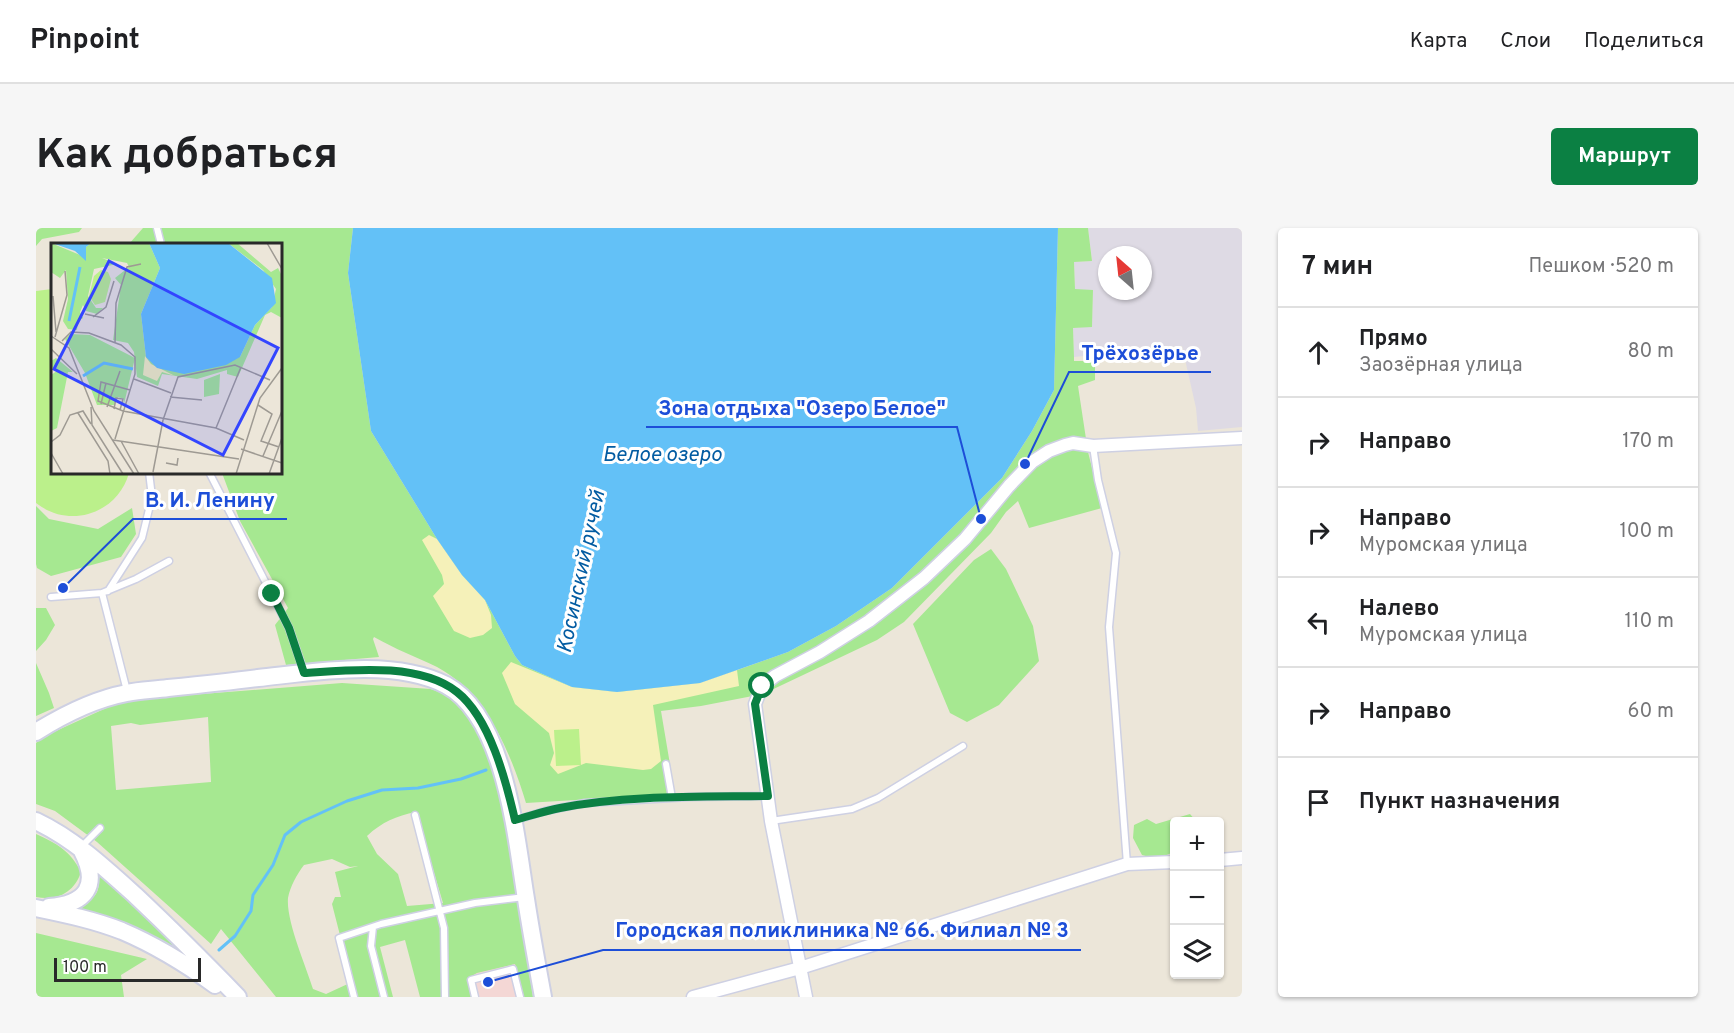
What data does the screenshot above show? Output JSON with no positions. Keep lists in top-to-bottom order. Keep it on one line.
{"water":["Белое озеро","Косинский ручей"],"places":["Трёхозёрье","Зона отдыха \"Озеро Белое\"","В. И. Ленину","Городская поликлиника № 66. Филиал № 3"],"scale_bar":"100 m","north":"top left","page":{"header":"Pinpoint","nav":["Карта","Слои","Поделиться"],"buttons":"Маршрут","title":"Как добраться","heading":["7 мин","Пешком · 520 m"],"list":[["Прямо","Заозёрная улица","80 m"],["Направо","170 m"],["Направо","Муромская улица","100 m"],["Налево","Муромская улица","110 m"],["Направо","60 m"],"Пункт назначения"],"map_buttons":["+","−"],"scale":"100 m"}}
